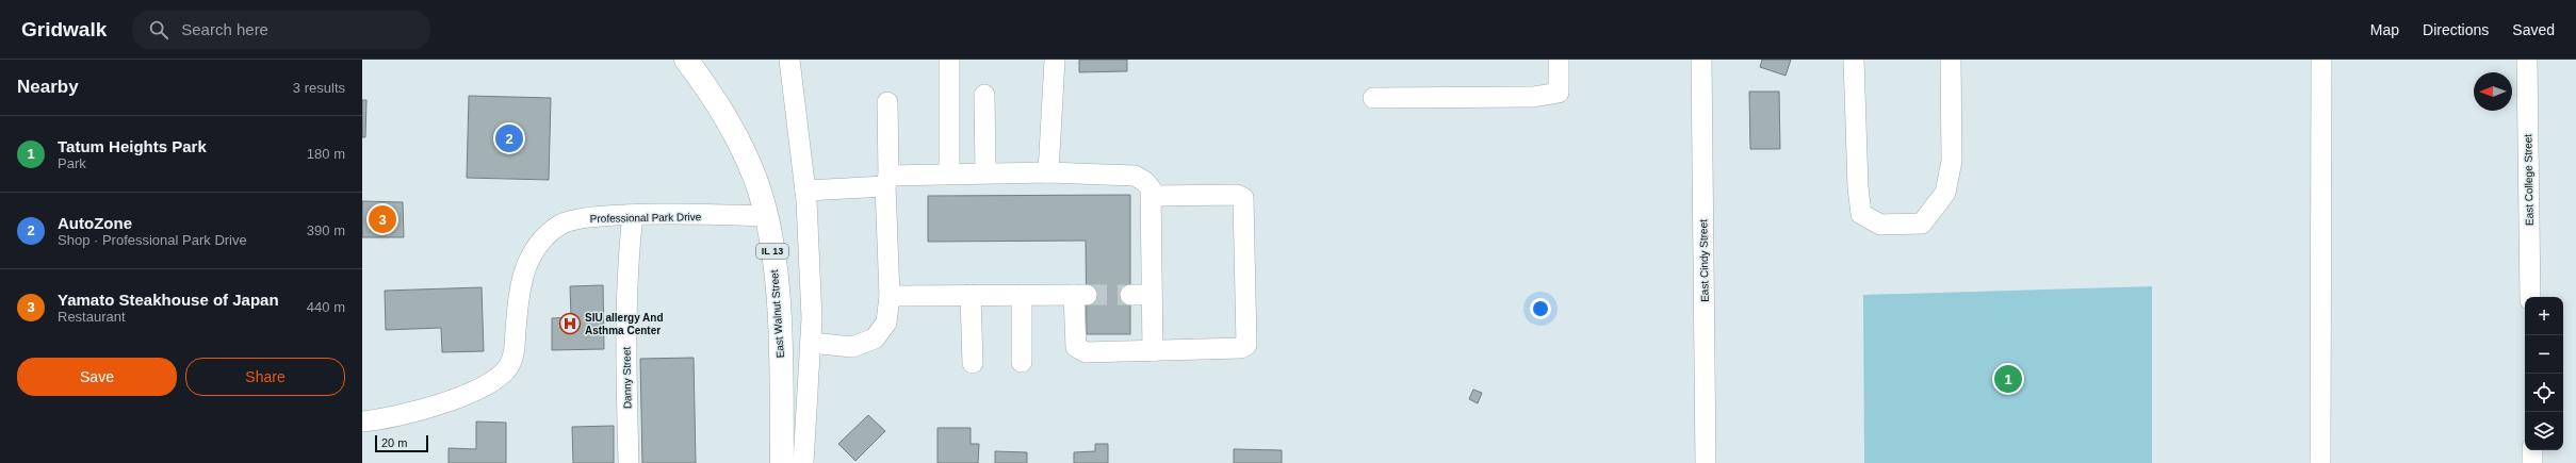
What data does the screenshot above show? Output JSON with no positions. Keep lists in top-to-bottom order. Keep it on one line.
{"streets":{"highway":["IL 13","East Walnut Street"],"street":["East College Street","Professional Park Drive","East Cindy Street","Danny Street"]},"crossings":[["Professional Park Drive","East Walnut Street"],["Professional Park Drive","Danny Street"]],"places":{"hospital":["SIU allergy And Asthma Center"]},"scale_bar":"20 m","north":"left","page":{"header":"Gridwalk","search":"Search here","nav":["Map","Directions","Saved"],"heading":["Nearby","3 results"],"list":[{"mark":"1","name":"Tatum Heights Park","note":"Park","value":"180 m"},{"mark":"2","name":"AutoZone","note":"Shop · Professional Park Drive","value":"390 m"},{"mark":"3","name":"Yamato Steakhouse of Japan","note":"Restaurant","value":"440 m"}],"pins":["2","3","1"],"map_buttons":["+","−"],"buttons":["Save","Share"],"scale":"20 m"}}
